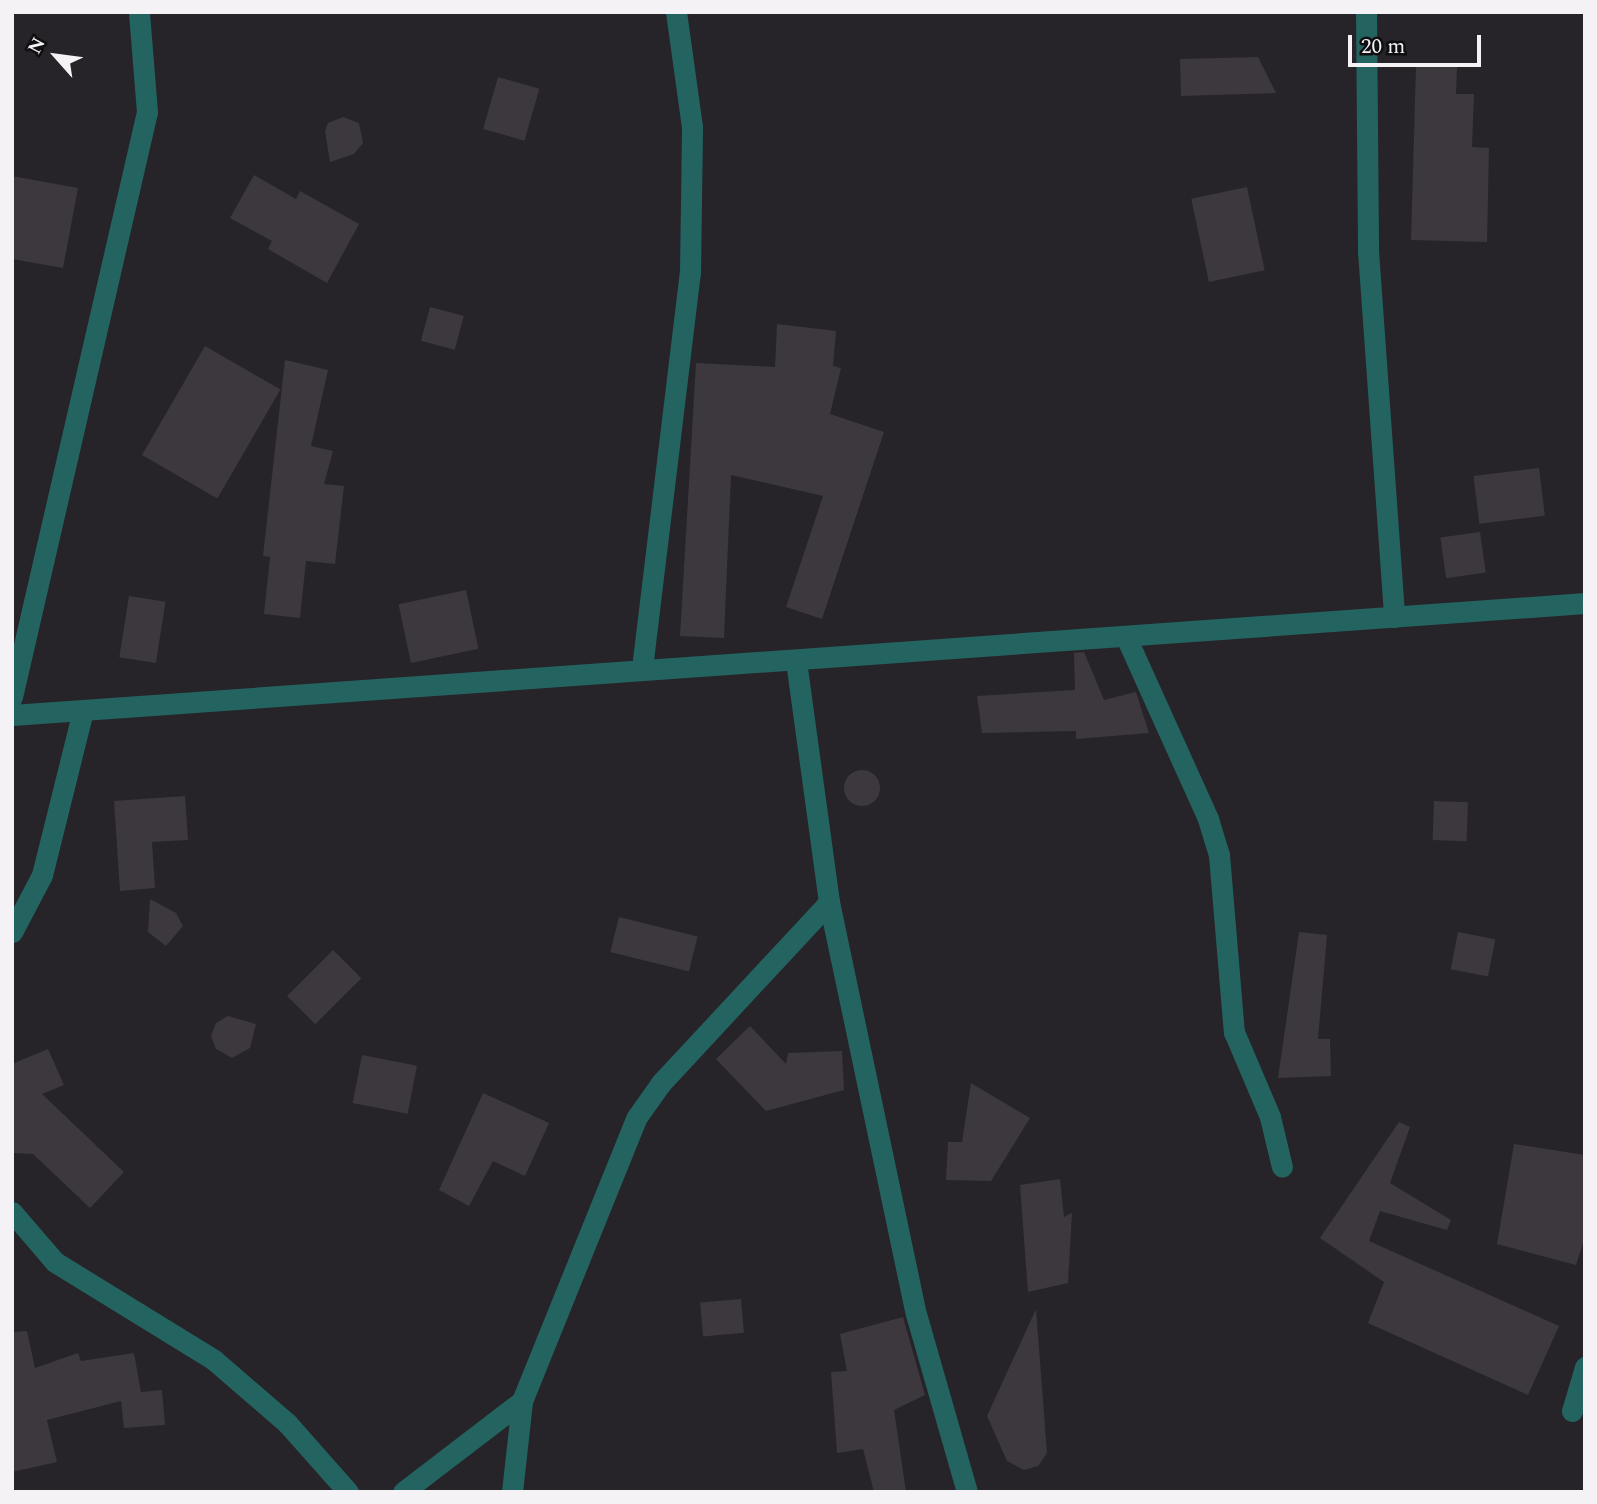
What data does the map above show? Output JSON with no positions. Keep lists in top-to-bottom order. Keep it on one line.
{"scale_bar":"20 m","north":"top left"}
